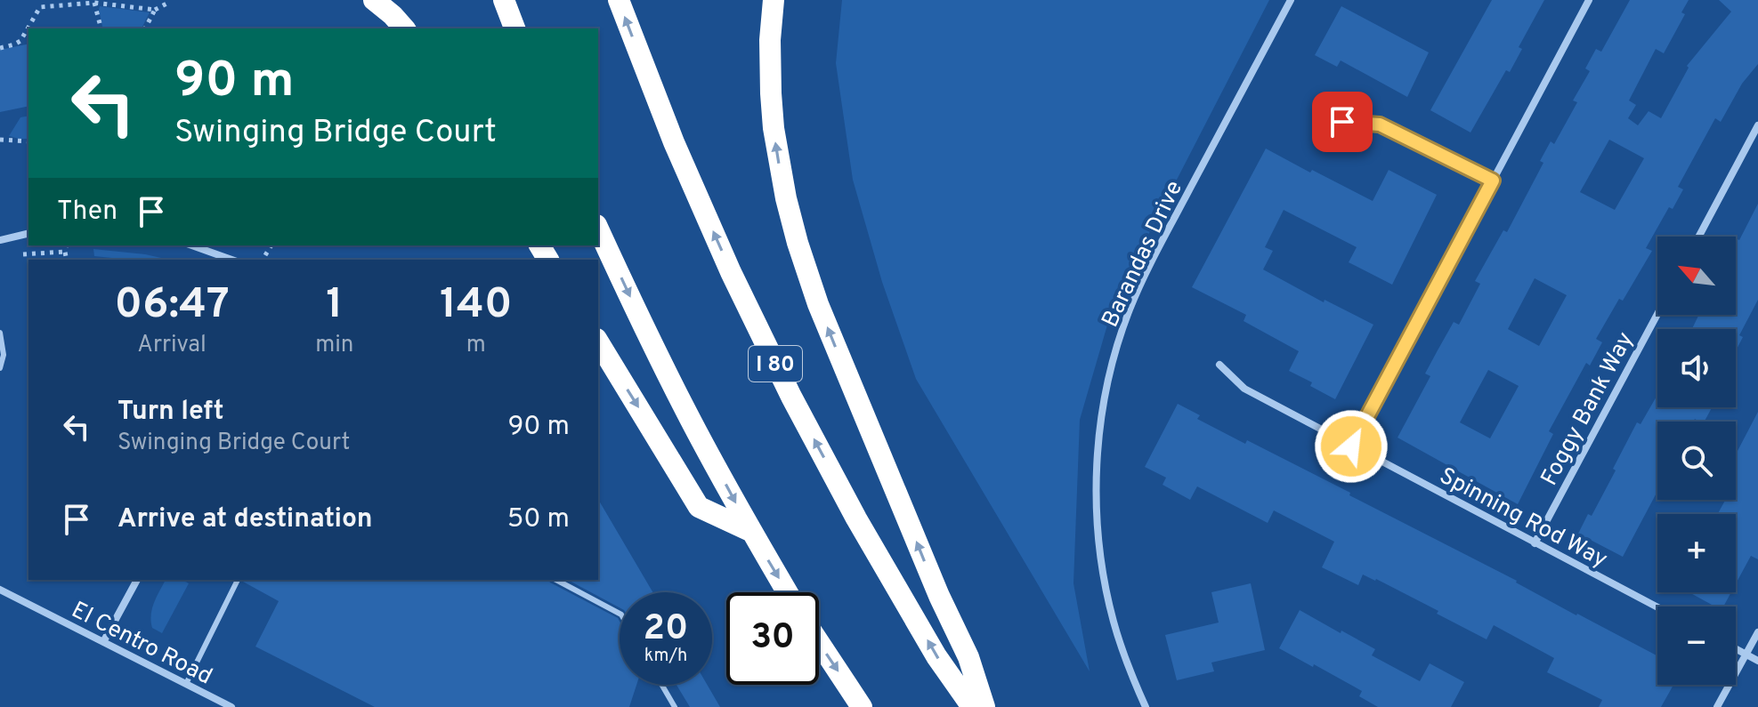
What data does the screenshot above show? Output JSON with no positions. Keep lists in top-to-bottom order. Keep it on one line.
{"streets":{"highway":["I 80"],"street":["Barandas Drive","Foggy Bank Way","Spinning Rod Way","El Centro Road"]},"crossings":[["Foggy Bank Way","Spinning Rod Way"]],"north":"top left","page":{"turn":["90 m","Swinging Bridge Court"],"then":"Then","map_buttons":["+","−"],"eta":["06:47","Arrival","1","min","140","m"],"list":[{"name":"Turn left","note":"Swinging Bridge Court","value":"90 m"},{"name":"Arrive at destination","value":"50 m"}],"speed":"20 km/h","limit":"30"}}
